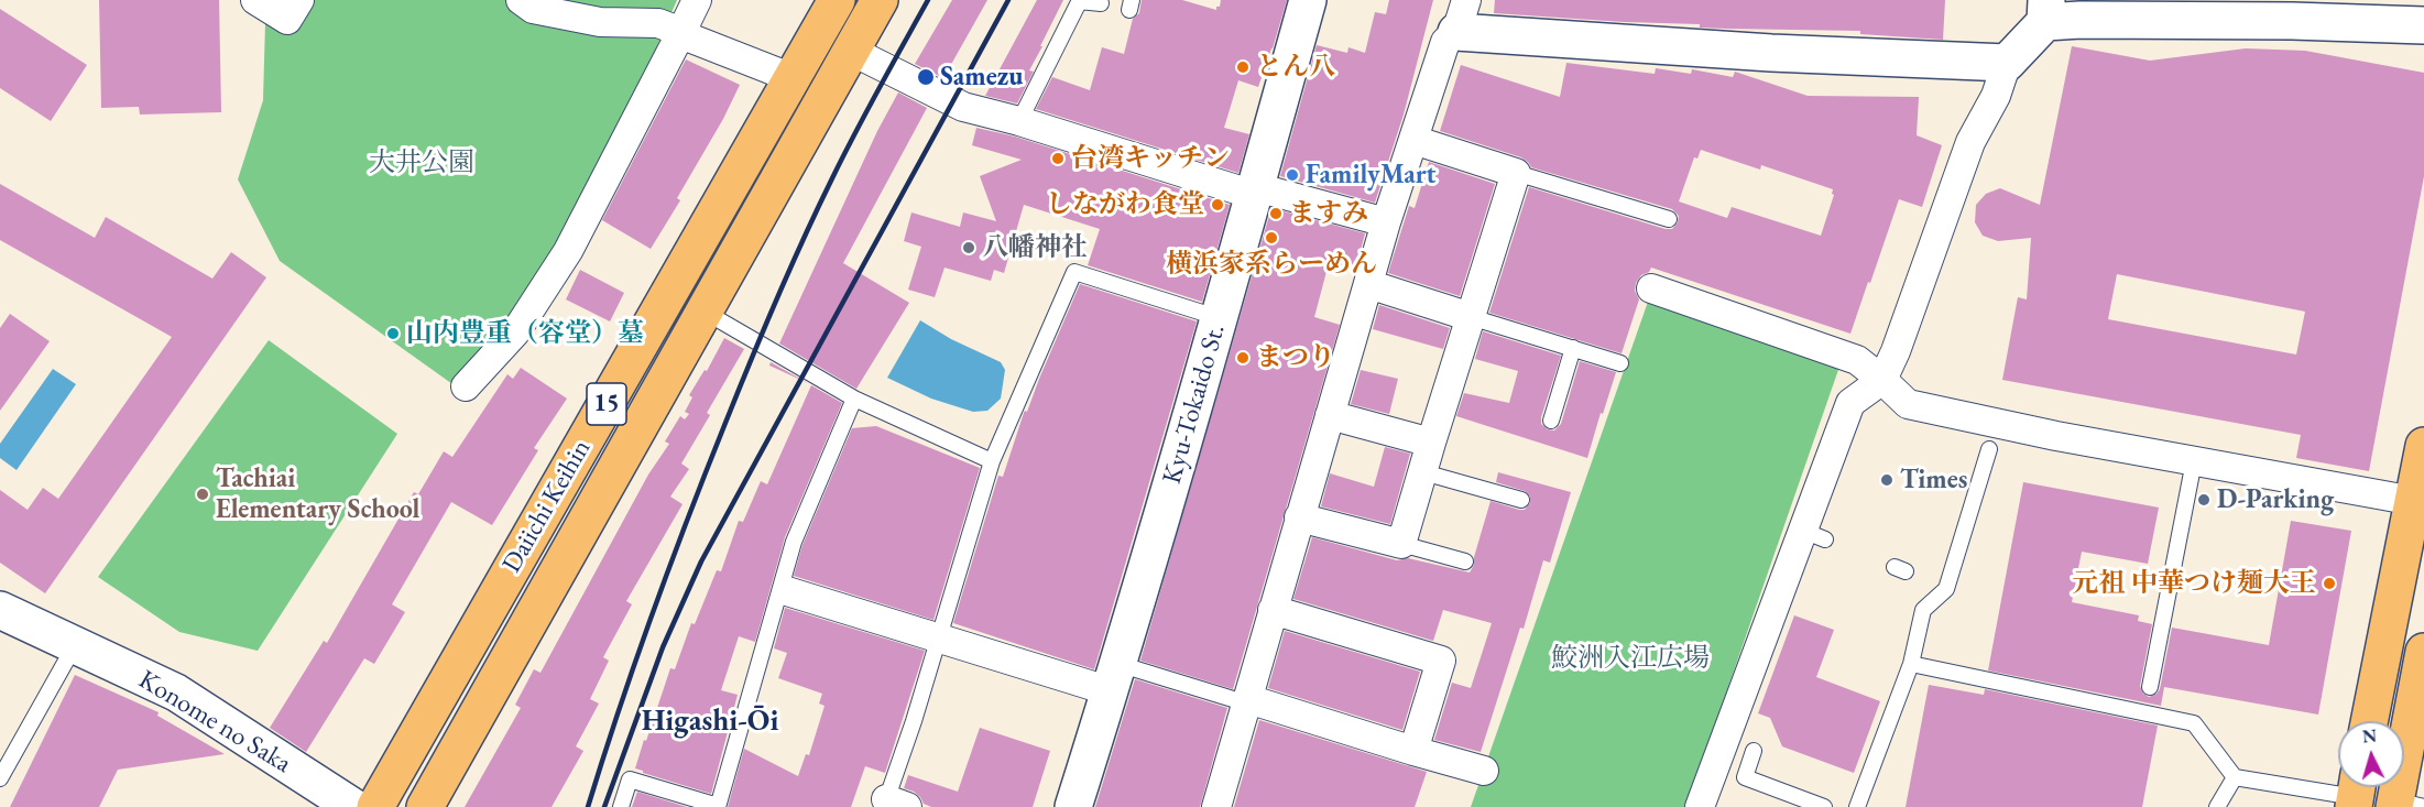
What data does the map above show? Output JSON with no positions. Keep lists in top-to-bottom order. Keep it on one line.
{"streets":{"main road":["15","Daiichi Keihin"],"street":["Kyu-Tokaido St.","Konome no Saka"]},"districts":["Higashi-Ōi"],"parks":["大井公園","鮫洲入江広場"],"places":["とん八","Samezu","台湾キッチン","FamilyMart","しながわ食堂","ますみ","横浜家系らーめん","八幡神社","山内豊重（容堂）墓","まつり","Times","Tachiai Elementary School","D-Parking","元祖 中華つけ麺大王"],"north":"top"}
